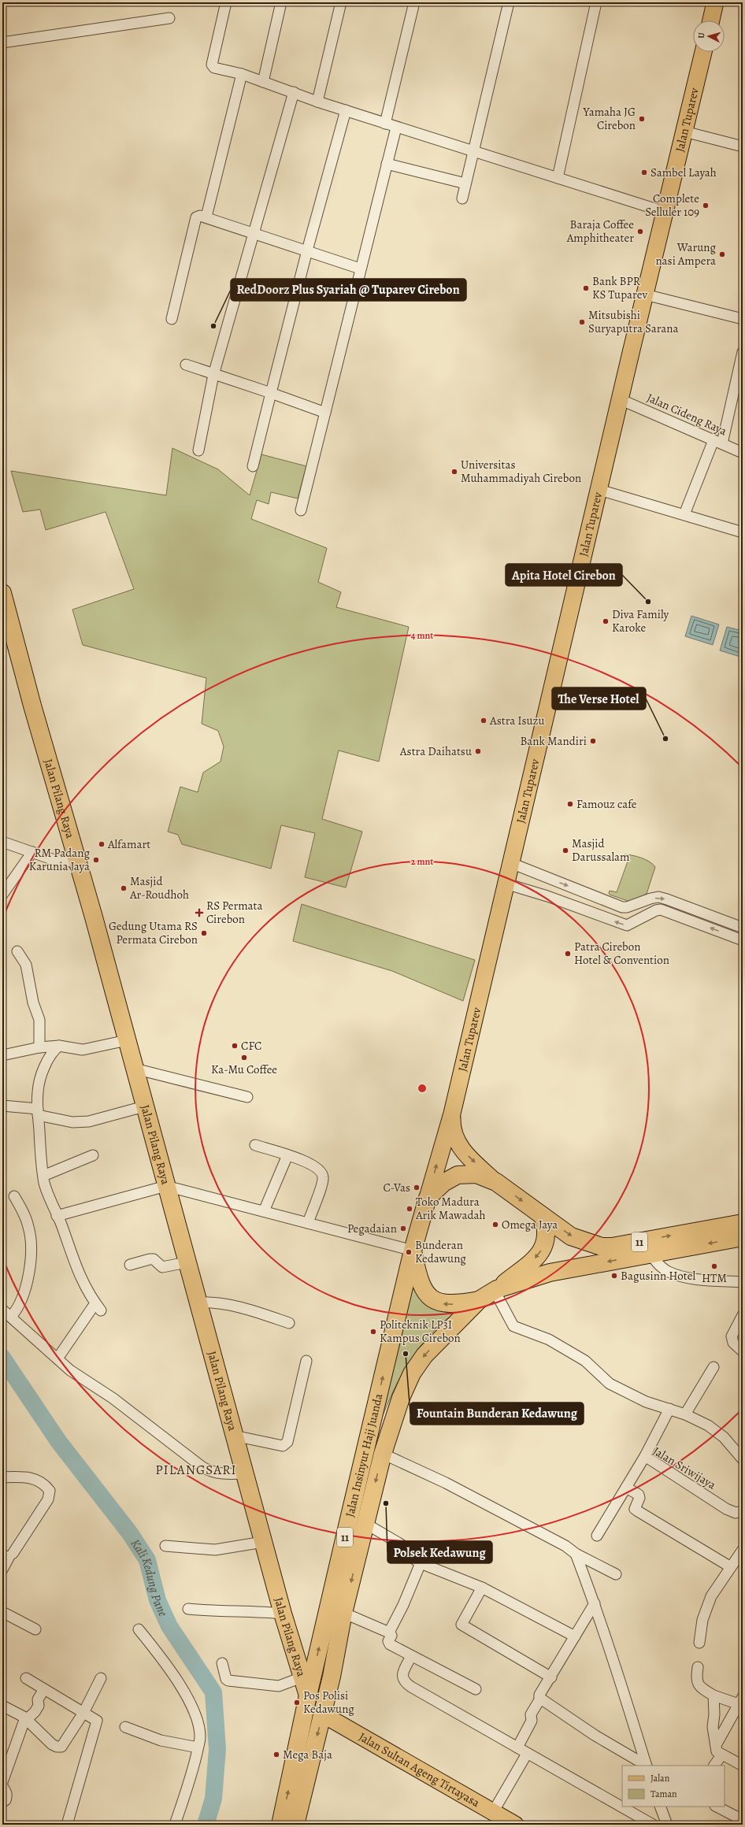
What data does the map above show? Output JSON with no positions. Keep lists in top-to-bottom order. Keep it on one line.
{"streets":{"highway":["Jalan Pilang Raya","11","Jalan Insinyur Haji Juanda"],"main road":["Jalan Tuparev","Jalan Sultan Ageng Tirtayasa"],"street":["Jalan Cideng Raya","Jalan Sriwijaya"]},"crossings":[["Jalan Tuparev","Jalan Cideng Raya"],["Jalan Pilang Raya","Jalan Insinyur Haji Juanda"],["11","Jalan Insinyur Haji Juanda"],["Jalan Insinyur Haji Juanda","Jalan Sultan Ageng Tirtayasa"]],"districts":["PILANGSARI"],"water":["Kali Kedung Pane"],"places":{"other":["Yamaha JG Cirebon","Sambel Layah","Complete Selluler 109","Baraja Coffee Amphitheater","Warung nasi Ampera","Bank BPR KS Tuparev","Mitsubishi Suryaputra Sarana","RedDoorz Plus Syariah @ Tuparev Cirebon","Universitas Muhammadiyah Cirebon","Apita Hotel Cirebon","Diva Family Karoke","Astra Isuzu","The Verse Hotel","Bank Mandiri","Astra Daihatsu","Famouz cafe","Alfamart","Masjid Darussalam","RM Padang Karunia Jaya","Masjid Ar-Roudhoh","Gedung Utama RS Permata Cirebon","Patra Cirebon Hotel & Convention","CFC","Ka-Mu Coffee","C-Vas","Toko Madura Arik Mawadah","Omega Jaya","Pegadaian","Bunderan Kedawung","HTM","Bagusinn Hotel","Politeknik LP3I Kampus Cirebon","Fountain Bunderan Kedawung","Polsek Kedawung","Pos Polisi Kedawung","Mega Baja"],"health":["RS Permata Cirebon"]},"legend":["Jalan","Taman"],"north":"left","rings":["4 mnt","2 mnt"]}
